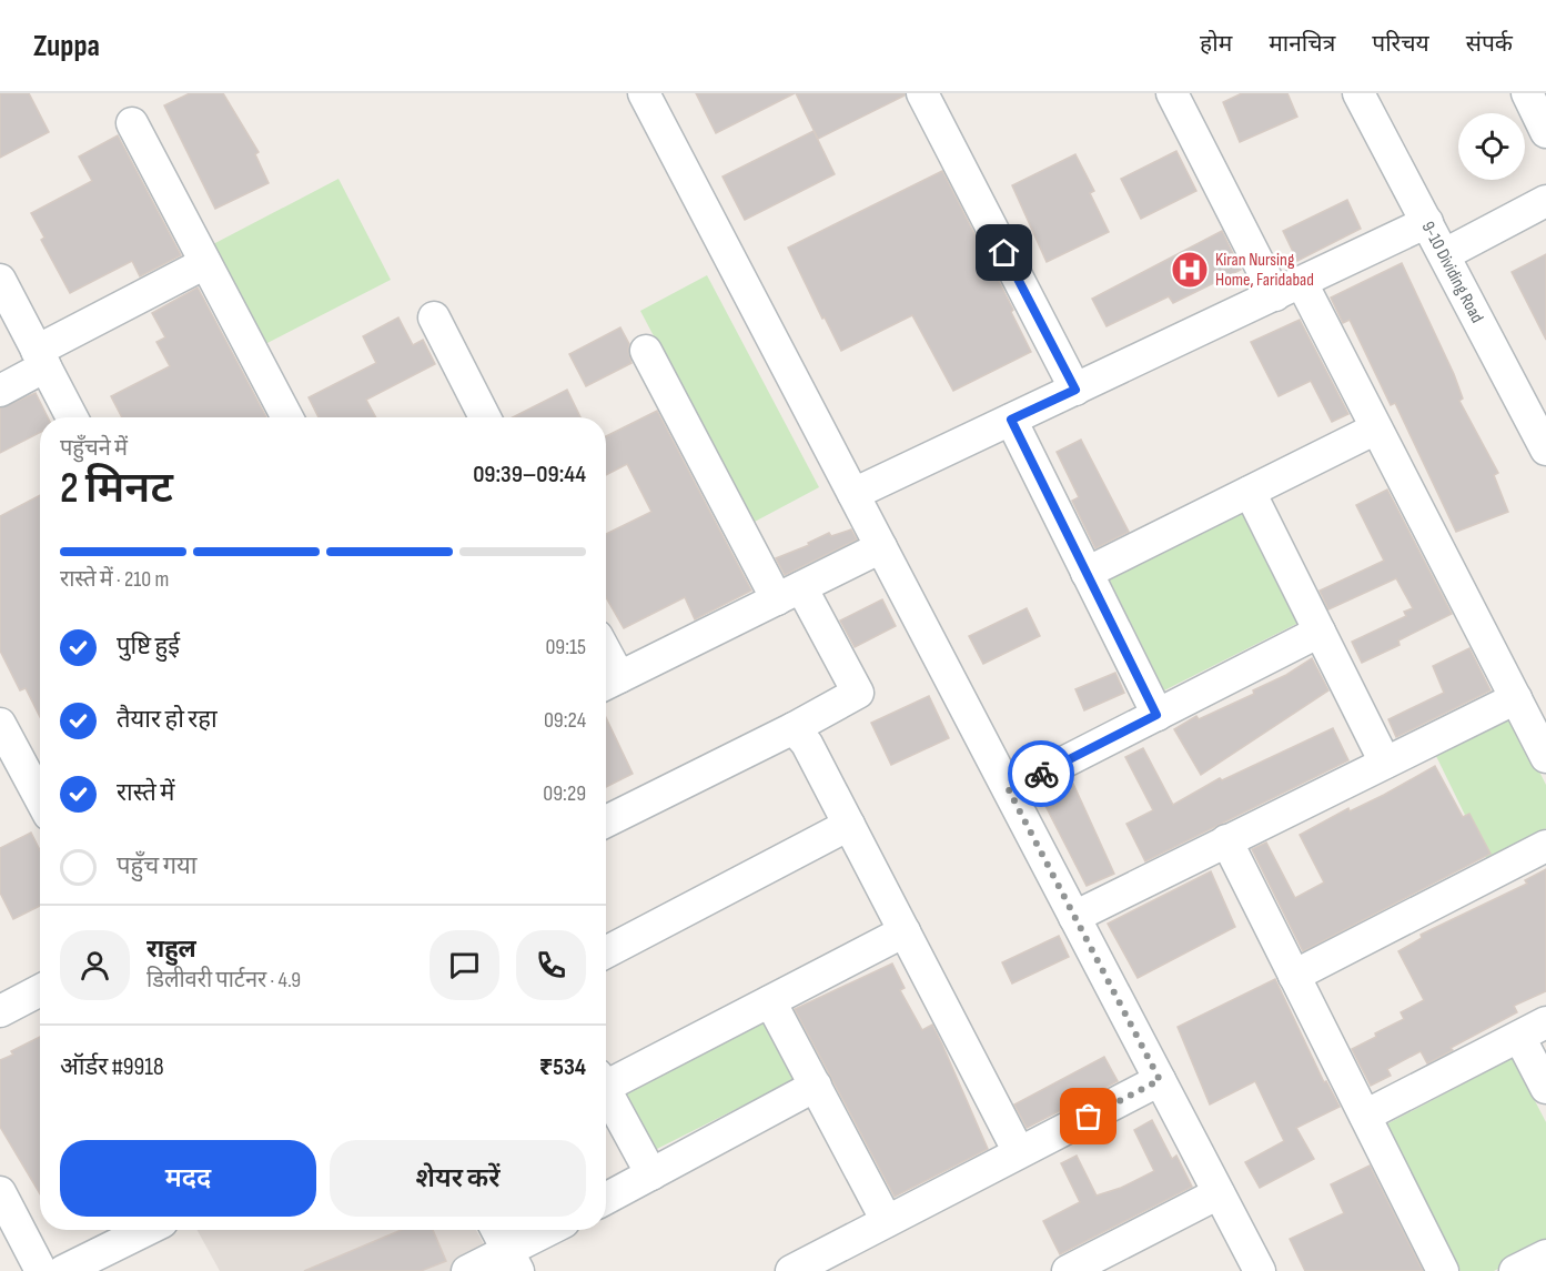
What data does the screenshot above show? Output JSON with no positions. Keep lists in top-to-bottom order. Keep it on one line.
{"streets":{"street":["9-10 Dividing Road"]},"places":{"hospital":["Kiran Nursing Home, Faridabad"]},"page":{"header":"Zuppa","nav":["होम","मानचित्र","परिचय","संपर्क"],"heading":["2 मिनट","पहुँचने में","09:39–09:44"],"panel":["राहुल","डिलीवरी पार्टनर · 4.9","ऑर्डर #9918","₹534"],"bar":"रास्ते में · 210 m","list":[["पुष्टि हुई","09:15"],["तैयार हो रहा","09:24"],["रास्ते में","09:29"],"पहुँच गया"],"buttons":["मदद","शेयर करें"]}}
